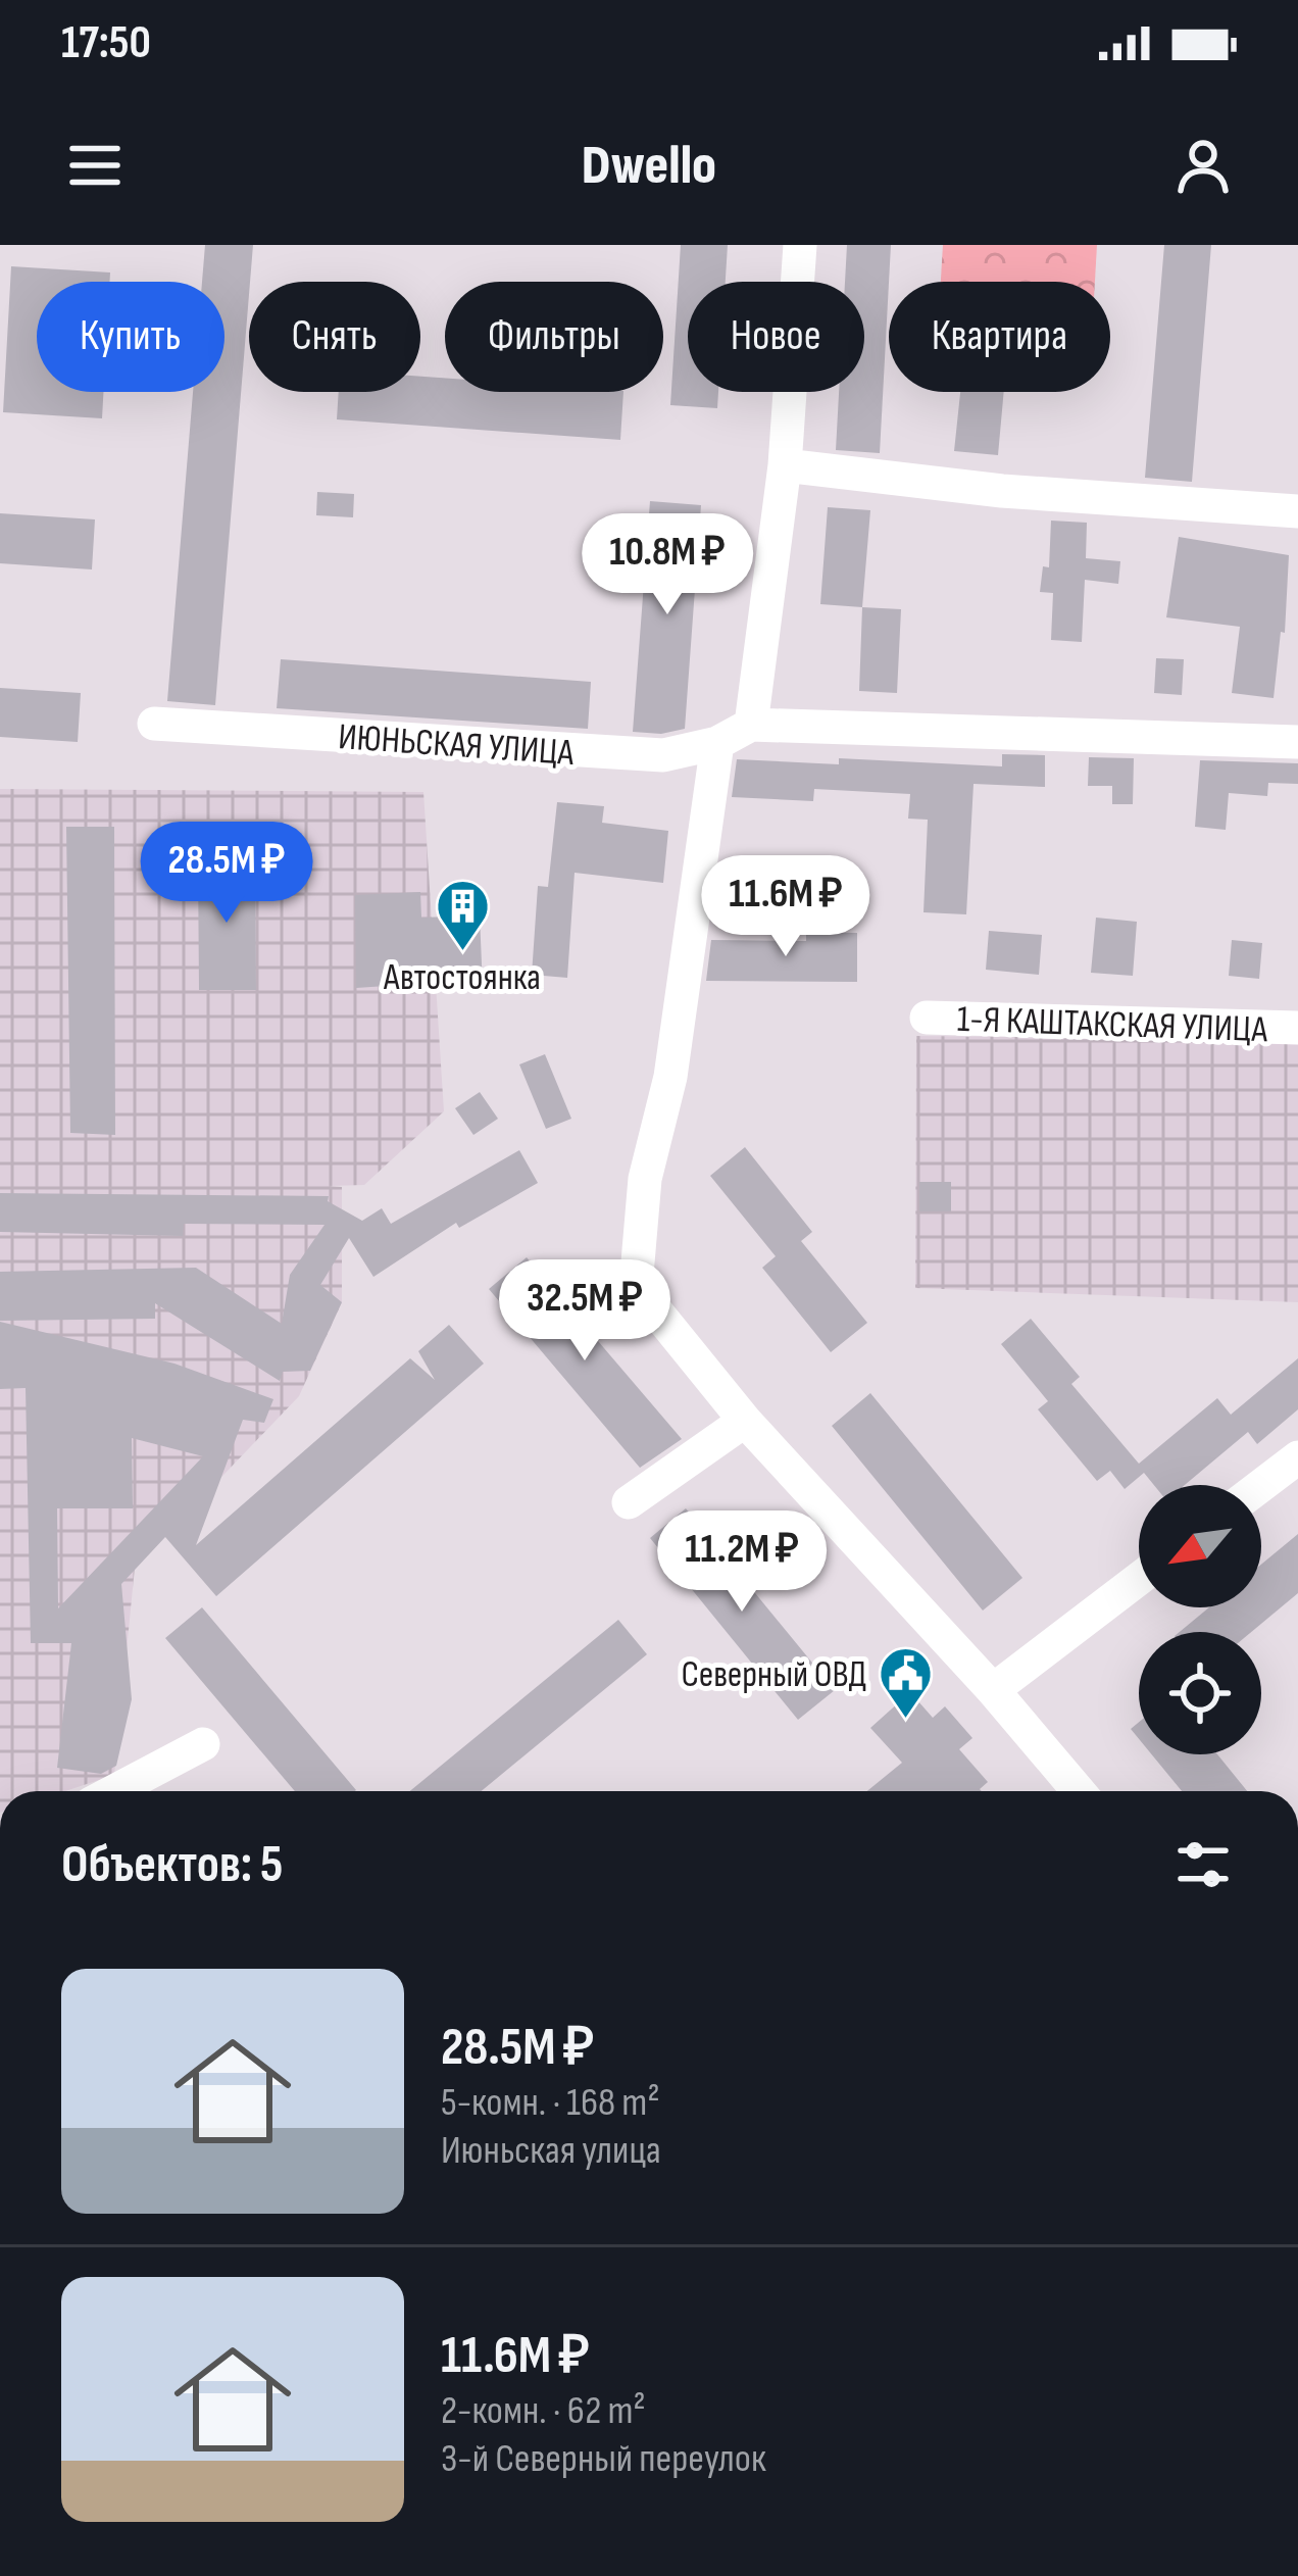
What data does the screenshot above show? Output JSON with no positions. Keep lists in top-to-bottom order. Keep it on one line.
{"streets":{"street":["ИЮНЬСКАЯ УЛИЦА","1-Я КАШТАКСКАЯ УЛИЦА"]},"places":{"building":["Автостоянка"],"public building":["Северный ОВД"]},"north":"bottom left","page":{"status":"17:50","header":"Dwello","chip":["Купить","Снять","Фильтры","Новое","Квартира"],"price":["10.8M ₽","28.5M ₽","11.6M ₽","32.5M ₽","11.2M ₽"],"heading":"Объектов: 5","list":[{"name":"28.5M ₽","note":"5-комн. · 168 m² · Июньская улица"},{"name":"11.6M ₽","note":"2-комн. · 62 m² · 3-й Северный переулок"}]}}
